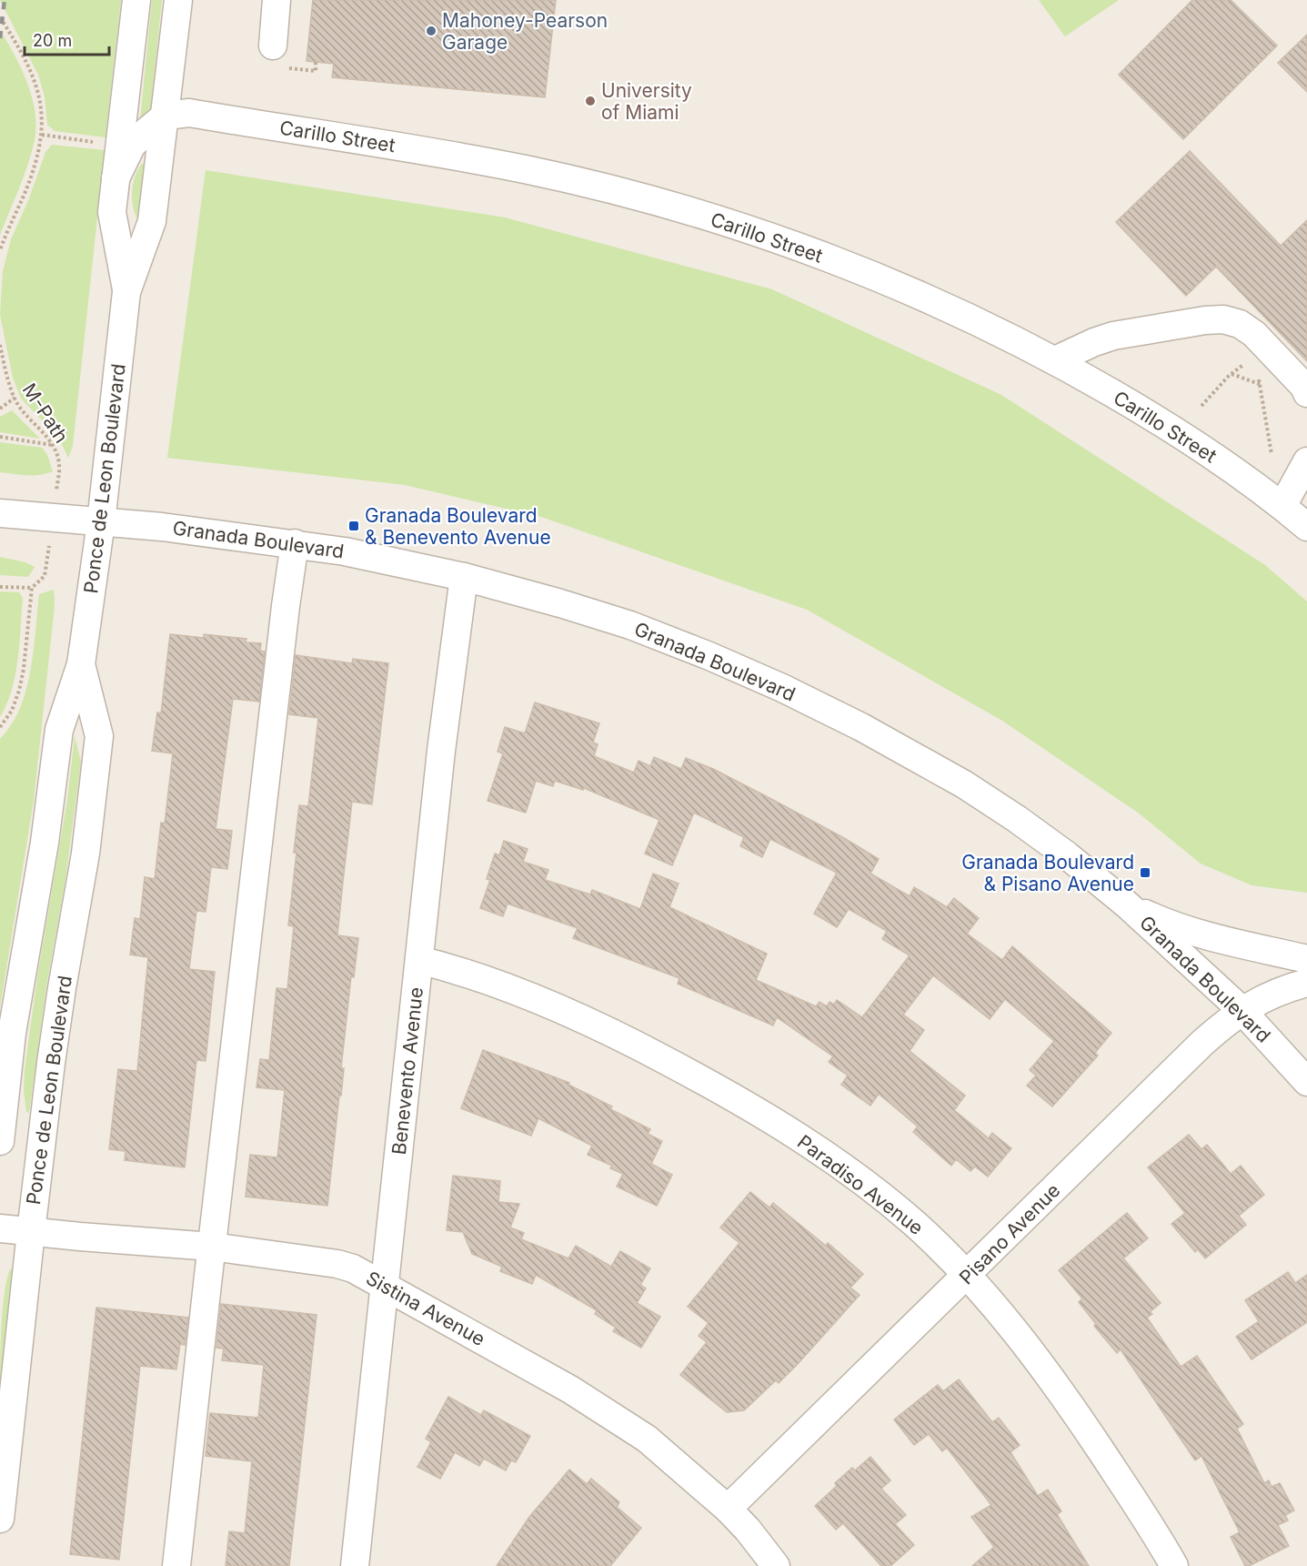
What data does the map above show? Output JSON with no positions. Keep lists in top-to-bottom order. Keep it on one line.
{"streets":{"street":["Carillo Street","Ponce de Leon Boulevard","Granada Boulevard","Benevento Avenue","Paradiso Avenue","Pisano Avenue","Sistina Avenue"],"path":["M-Path"]},"crossings":[["Carillo Street","Ponce de Leon Boulevard"],["Ponce de Leon Boulevard","Granada Boulevard"],["Ponce de Leon Boulevard","Sistina Avenue"],["Granada Boulevard","Benevento Avenue"],["Granada Boulevard","Pisano Avenue"],["Benevento Avenue","Paradiso Avenue"],["Benevento Avenue","Sistina Avenue"],["Paradiso Avenue","Pisano Avenue"],["Pisano Avenue","Sistina Avenue"]],"places":{"other":["Mahoney-Pearson Garage","University of Miami"],"transit":["Granada Boulevard & Benevento Avenue","Granada Boulevard & Pisano Avenue"]},"scale_bar":"20 m"}
